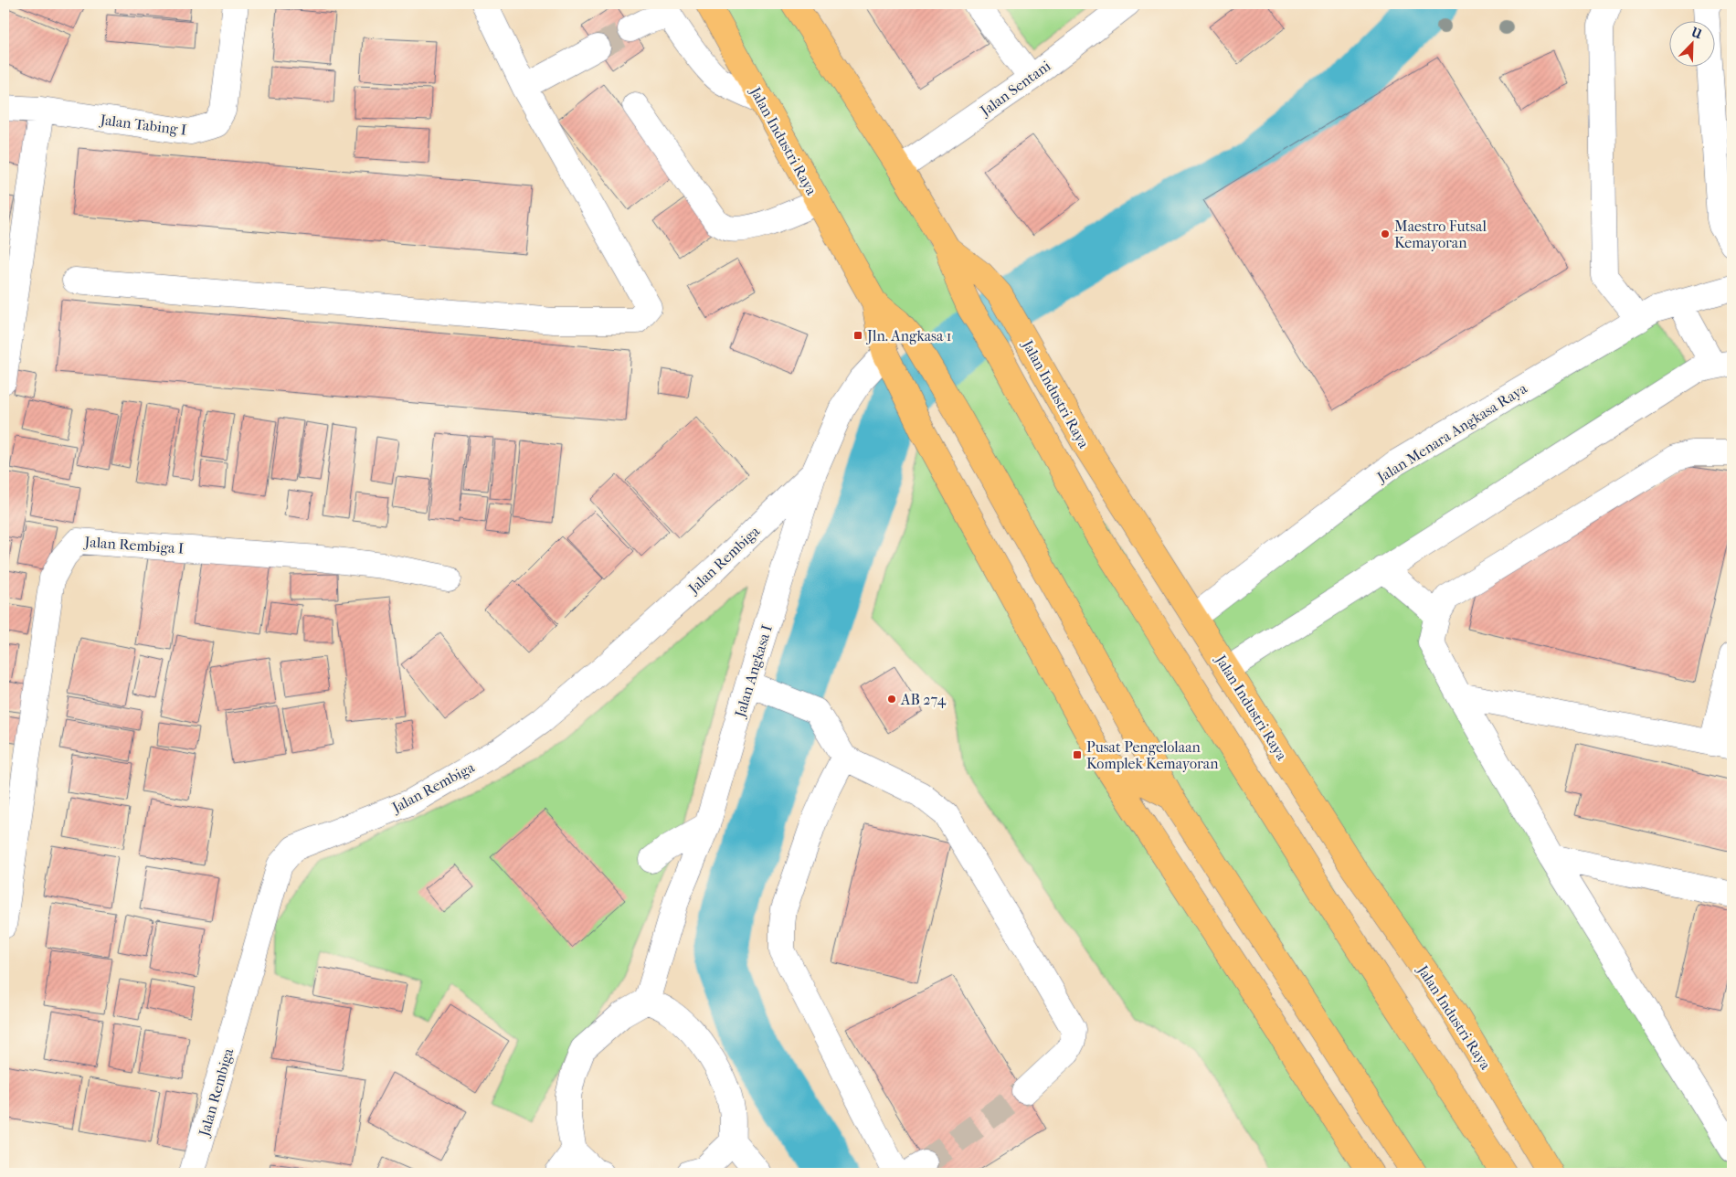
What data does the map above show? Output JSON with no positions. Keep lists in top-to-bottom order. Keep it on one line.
{"streets":{"main road":["Jalan Industri Raya"],"street":["Jalan Sentani","Jalan Tabing I","Jalan Menara Angkasa Raya","Jalan Rembiga I","Jalan Rembiga","Jalan Angkasa I"]},"crossings":[["Jalan Sentani","Jalan Industri Raya"],["Jalan Industri Raya","Jalan Menara Angkasa Raya"],["Jalan Industri Raya","Jalan Angkasa I"],["Jalan Rembiga","Jalan Angkasa I"]],"places":{"other":["Maestro Futsal Kemayoran","AB 274"],"transit":["Jln. Angkasa 1","Pusat Pengelolaan Komplek Kemayoran"]},"north":"top right"}
